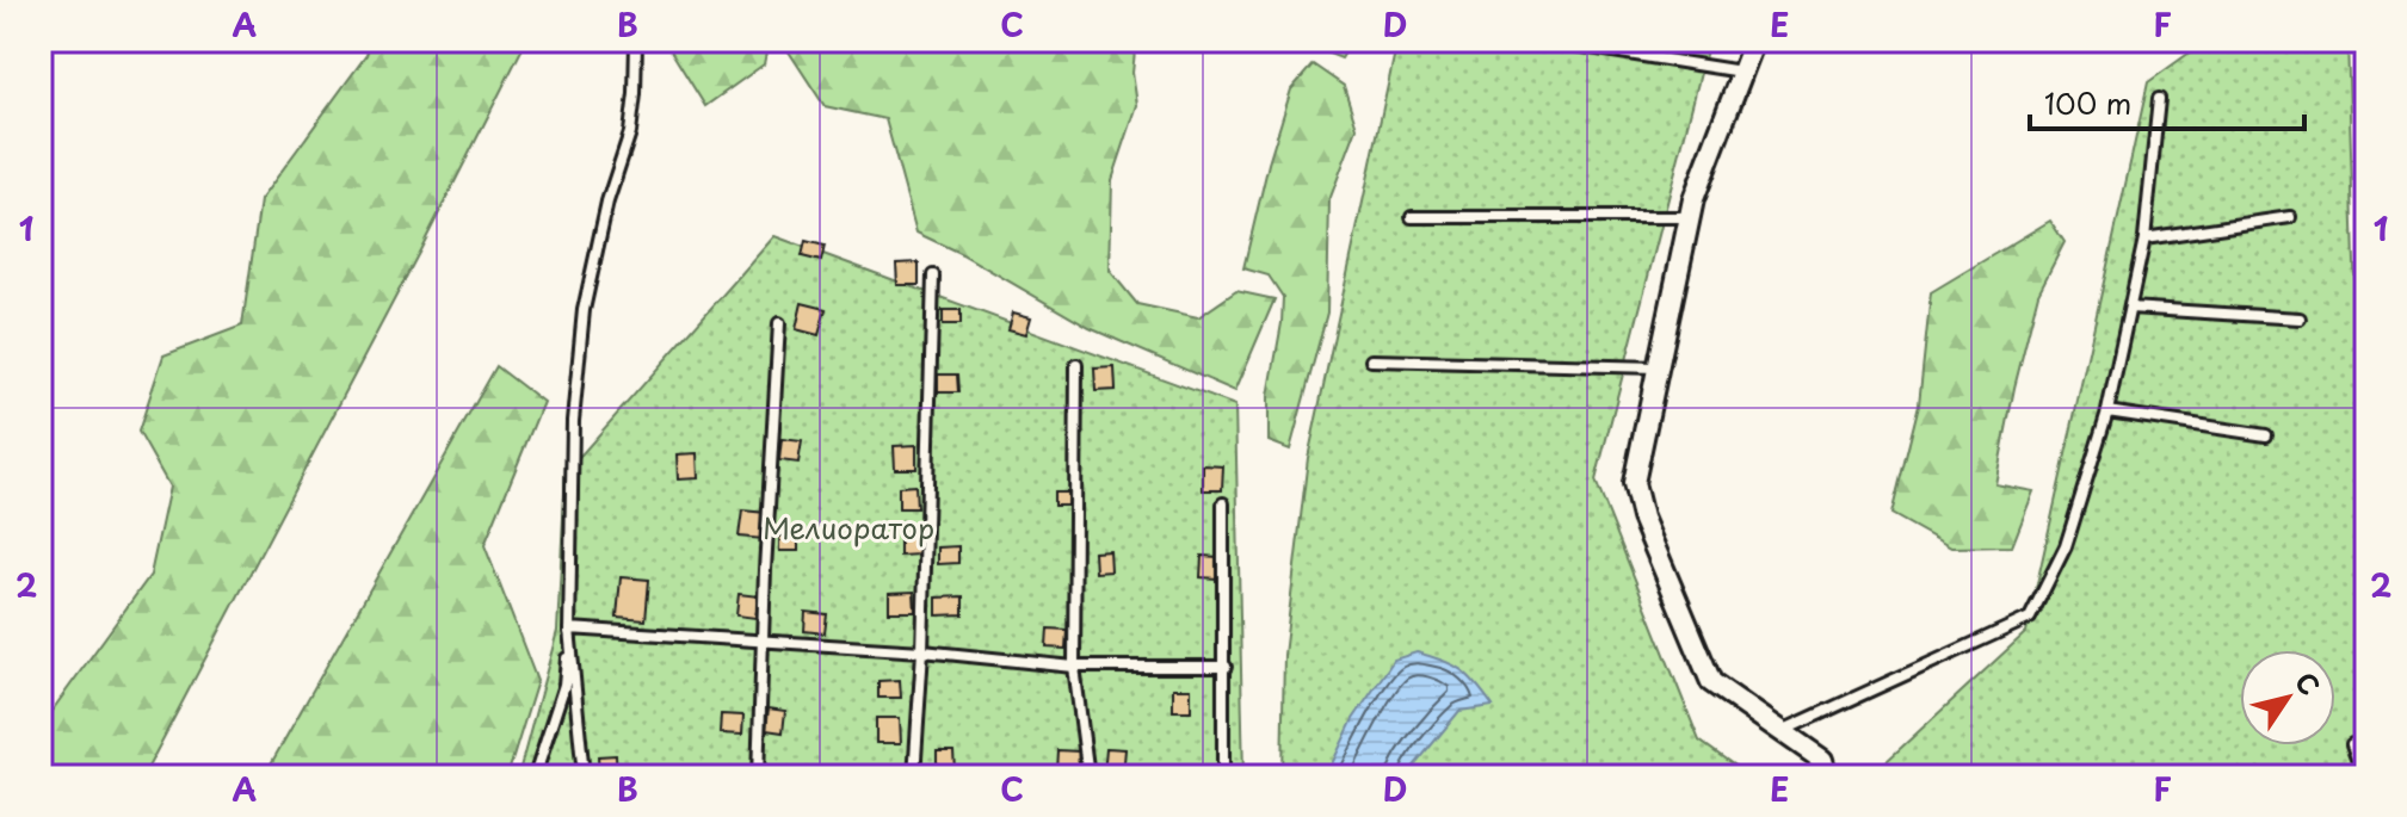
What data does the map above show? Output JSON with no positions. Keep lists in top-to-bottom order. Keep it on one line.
{"parks":["Мелиоратор"],"scale_bar":"100 m","north":"top right","grid":{"columns":["A","B","C","D","E","F"],"rows":["1","2"]}}
